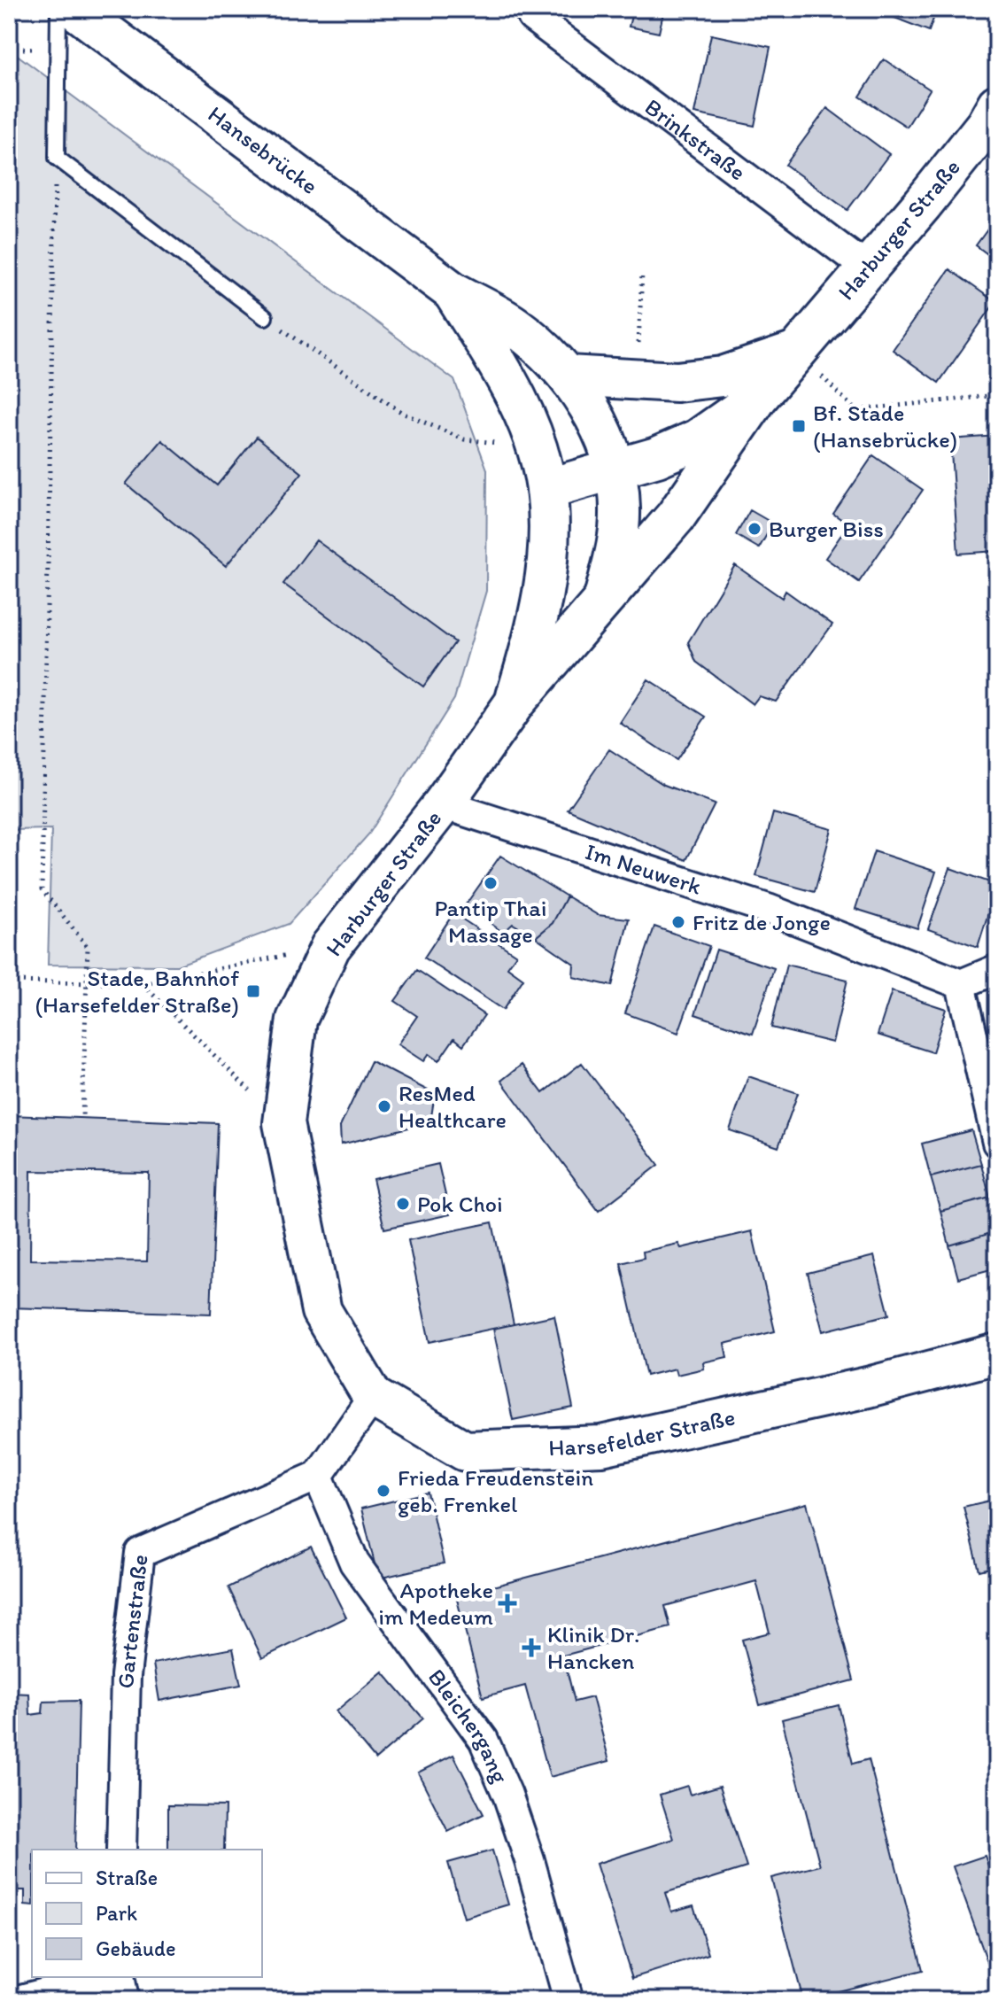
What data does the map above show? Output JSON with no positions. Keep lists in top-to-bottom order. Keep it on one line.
{"streets":{"main road":["Hansebrücke","Harburger Straße","Harsefelder Straße"],"street":["Brinkstraße","Im Neuwerk","Gartenstraße","Bleichergang"]},"crossings":[["Brinkstraße","Harburger Straße"],["Hansebrücke","Harburger Straße"],["Harburger Straße","Im Neuwerk"],["Harburger Straße","Harsefelder Straße"],["Gartenstraße","Bleichergang"]],"places":{"transit":["Bf. Stade (Hansebrücke)","Stade, Bahnhof (Harsefelder Straße)"],"other":["Burger Biss","Pantip Thai Massage","Fritz de Jonge","ResMed Healthcare","Pok Choi","Frieda Freudenstein geb. Frenkel"],"health":["Apotheke im Medeum","Klinik Dr. Hancken"]},"legend":["Straße","Park","Gebäude"]}
